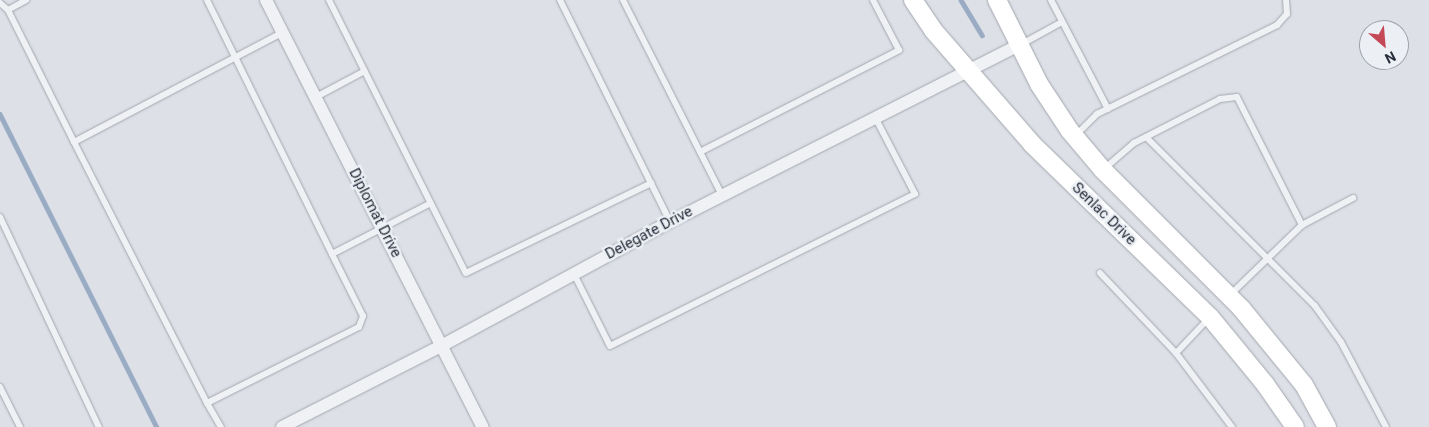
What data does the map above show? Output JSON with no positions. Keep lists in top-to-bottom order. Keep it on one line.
{"streets":{"street":["Diplomat Drive","Senlac Drive","Delegate Drive"]},"crossings":[["Diplomat Drive","Delegate Drive"],["Senlac Drive","Delegate Drive"]],"north":"bottom right"}
